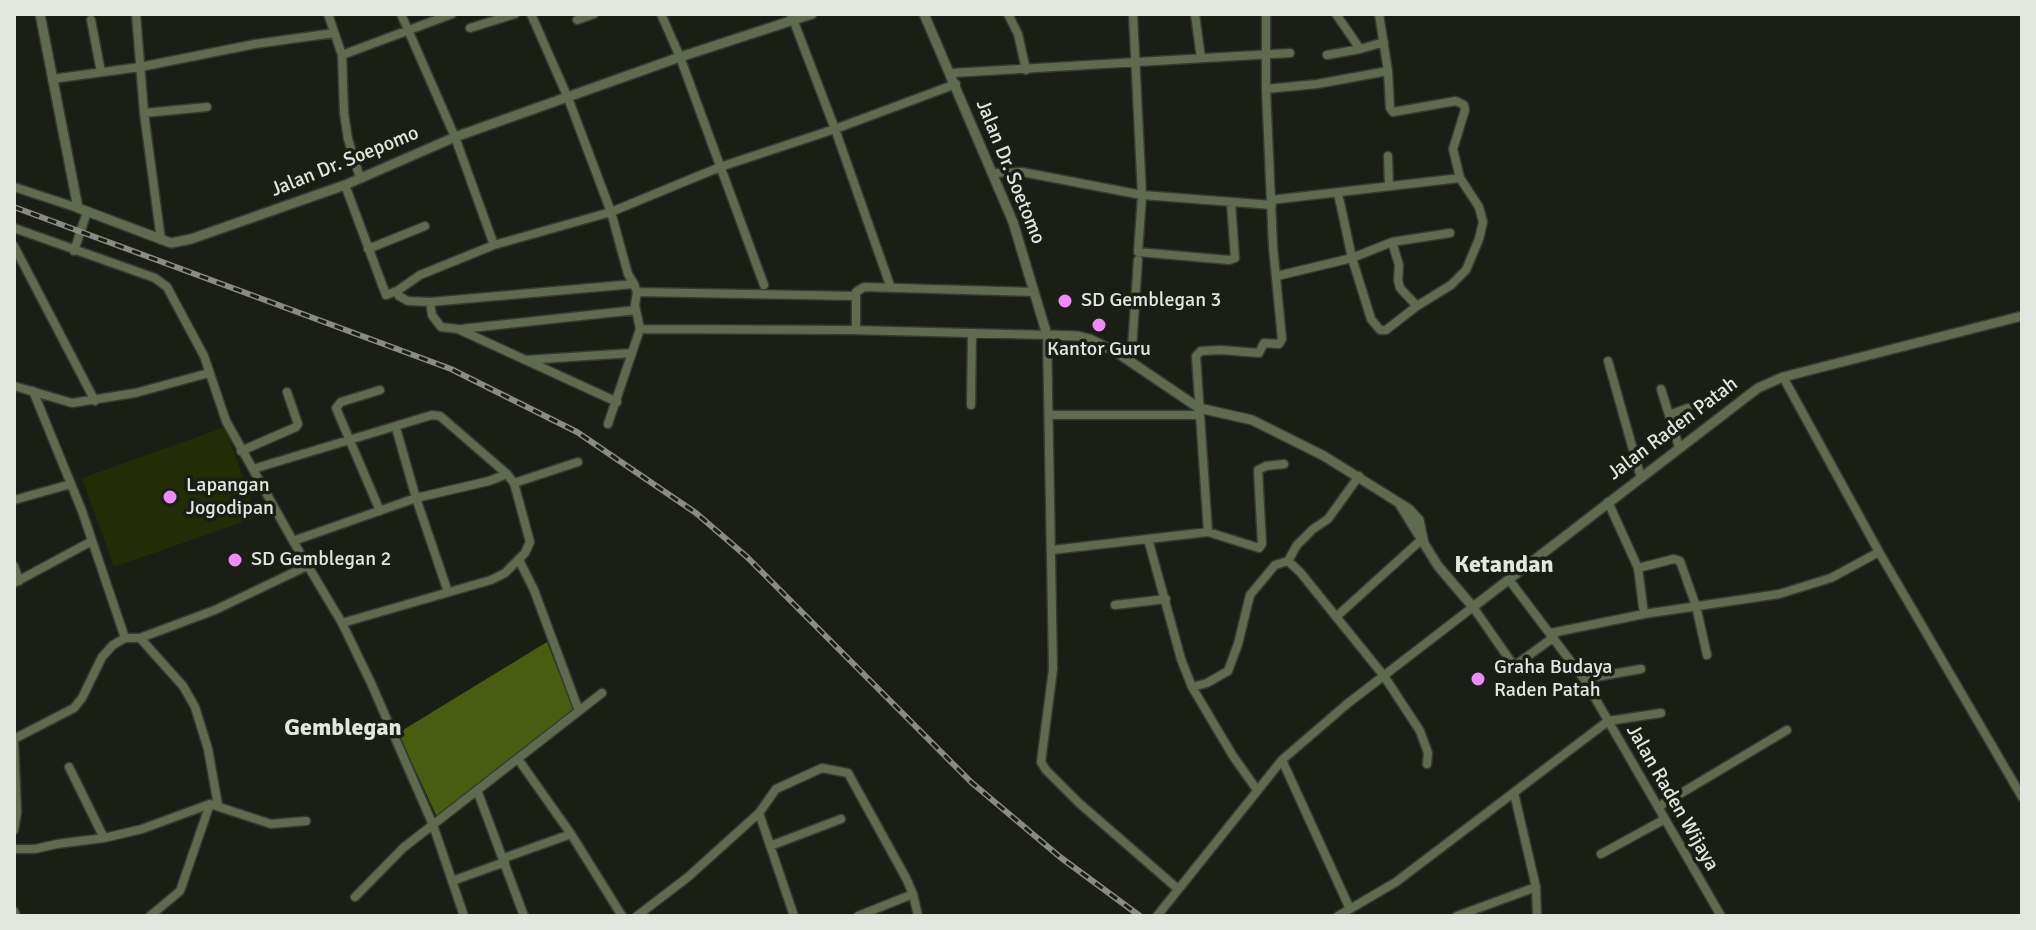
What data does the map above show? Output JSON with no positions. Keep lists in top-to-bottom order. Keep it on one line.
{"streets":{"street":["Jalan Dr. Soepomo","Jalan Dr. Soetomo","Jalan Raden Patah","Jalan Raden Wijaya"]},"crossings":[["Jalan Raden Patah","Jalan Raden Wijaya"]],"districts":["Ketandan","Gemblegan"],"places":["SD Gemblegan 3","Kantor Guru","Lapangan Jogodipan","SD Gemblegan 2","Graha Budaya Raden Patah"]}
